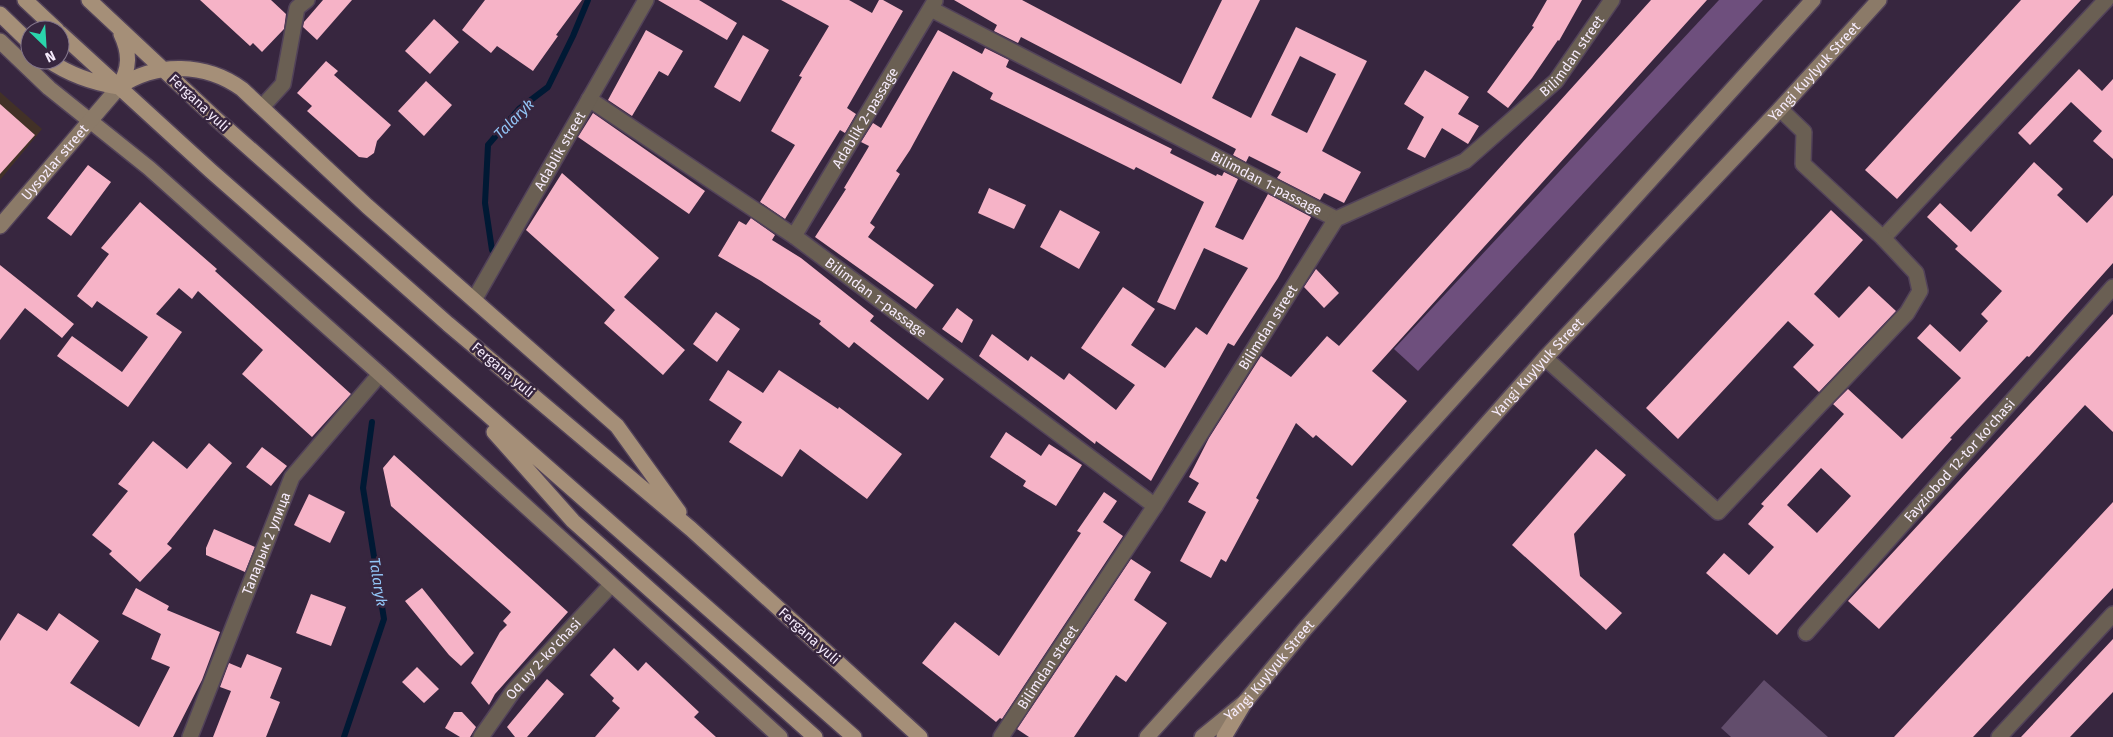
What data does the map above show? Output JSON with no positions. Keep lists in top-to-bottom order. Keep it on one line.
{"streets":{"main road":["Yangi Kuylyuk Street","Fergana yuli","Uysozlar street"],"street":["Bilimdan street","Аdаblik 2-passage","Adablik street","Bilimdan 1-passage","Fayziobod 12-tor ko'chasi","Таларык 2 улица","Oq uy 2-ko'chasi"]},"crossings":[["Bilimdan street","Bilimdan 1-passage"],["Аdаblik 2-passage","Bilimdan 1-passage"],["Adablik street","Bilimdan 1-passage"]],"water":["Talaryk"],"north":"bottom right"}
